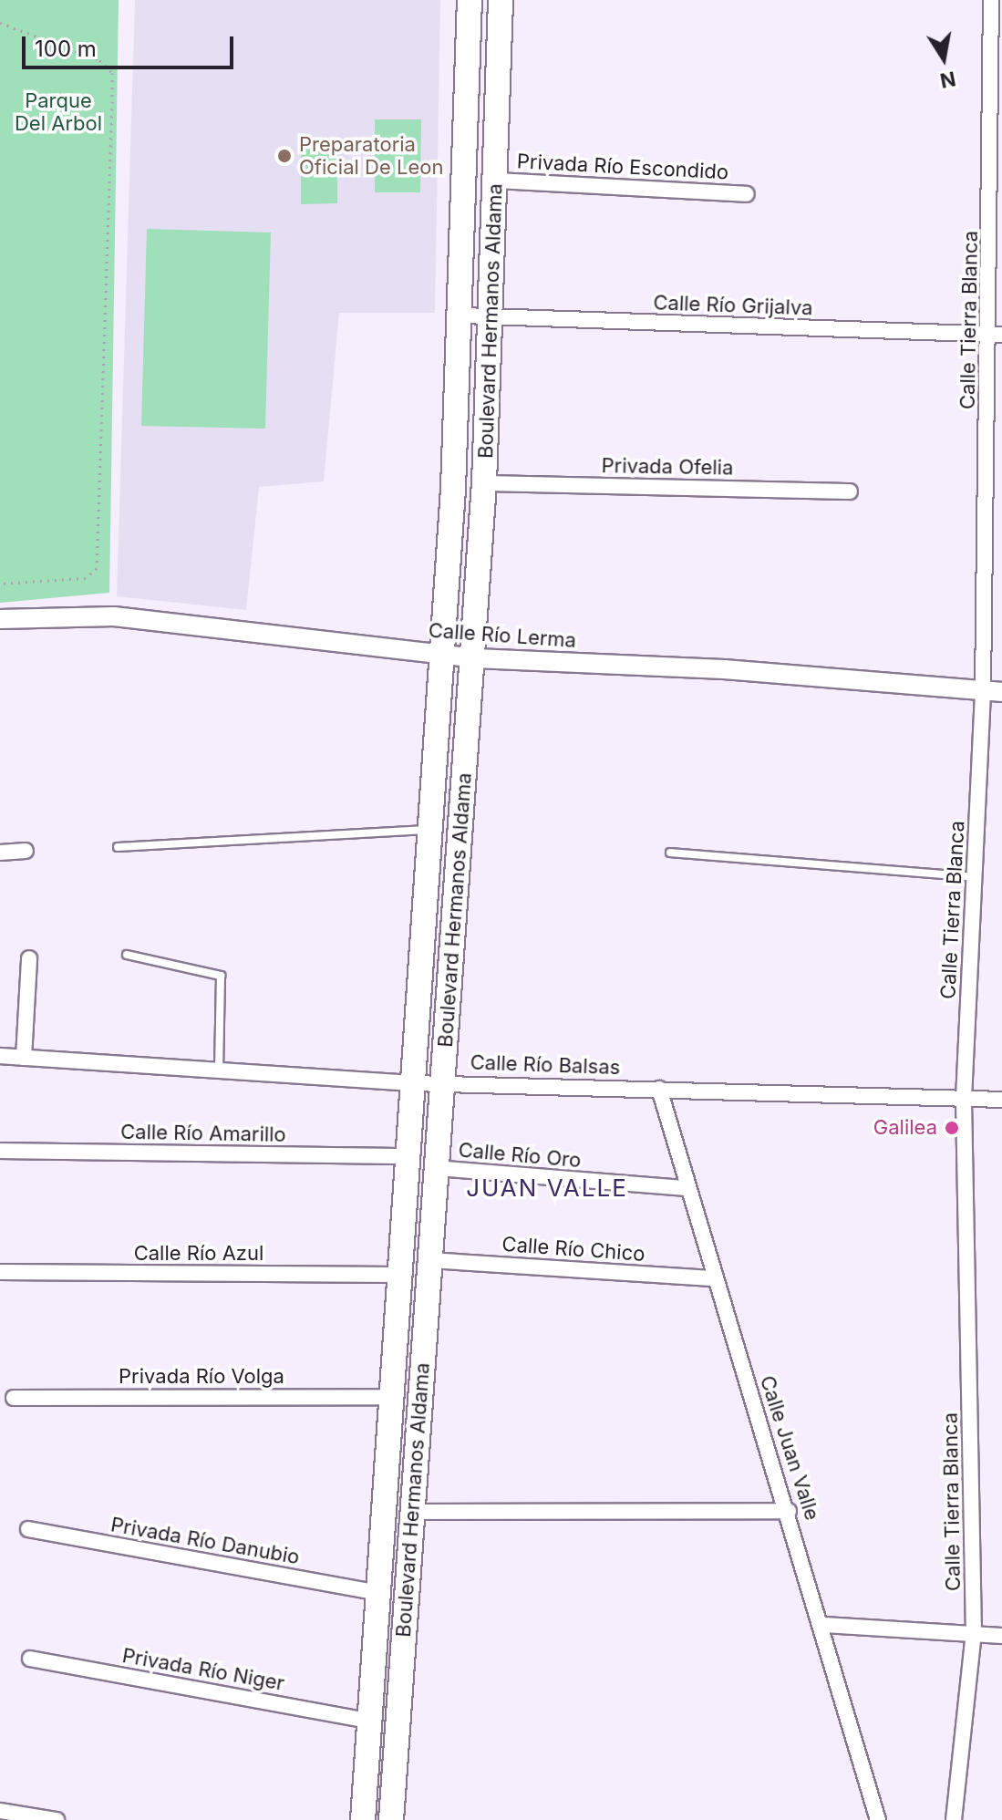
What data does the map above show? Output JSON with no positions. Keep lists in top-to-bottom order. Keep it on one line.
{"streets":{"main road":["Boulevard Hermanos Aldama"],"street":["Privada Río Escondido","Calle Río Grijalva","Calle Tierra Blanca","Privada Ofelia","Calle Río Lerma","Calle Río Balsas","Calle Río Amarillo","Calle Río Oro","Calle Río Chico","Calle Río Azul","Privada Río Volga","Calle Juan Valle","Privada Río Danubio","Privada Río Niger"]},"crossings":[["Privada Río Escondido","Boulevard Hermanos Aldama"],["Calle Río Grijalva","Calle Tierra Blanca"],["Calle Río Grijalva","Boulevard Hermanos Aldama"],["Calle Tierra Blanca","Calle Río Lerma"],["Calle Tierra Blanca","Calle Río Balsas"],["Boulevard Hermanos Aldama","Privada Ofelia"],["Boulevard Hermanos Aldama","Calle Río Lerma"],["Boulevard Hermanos Aldama","Calle Río Balsas"],["Boulevard Hermanos Aldama","Calle Río Amarillo"],["Boulevard Hermanos Aldama","Calle Río Oro"],["Boulevard Hermanos Aldama","Calle Río Chico"],["Boulevard Hermanos Aldama","Calle Río Azul"],["Boulevard Hermanos Aldama","Privada Río Volga"],["Boulevard Hermanos Aldama","Privada Río Danubio"],["Boulevard Hermanos Aldama","Privada Río Niger"],["Calle Río Balsas","Calle Juan Valle"],["Calle Río Oro","Calle Juan Valle"],["Calle Río Chico","Calle Juan Valle"]],"districts":["JUAN VALLE"],"parks":["Parque Del Arbol"],"places":["Preparatoria Oficial De Leon","Galilea"],"scale_bar":"100 m","north":"bottom"}
